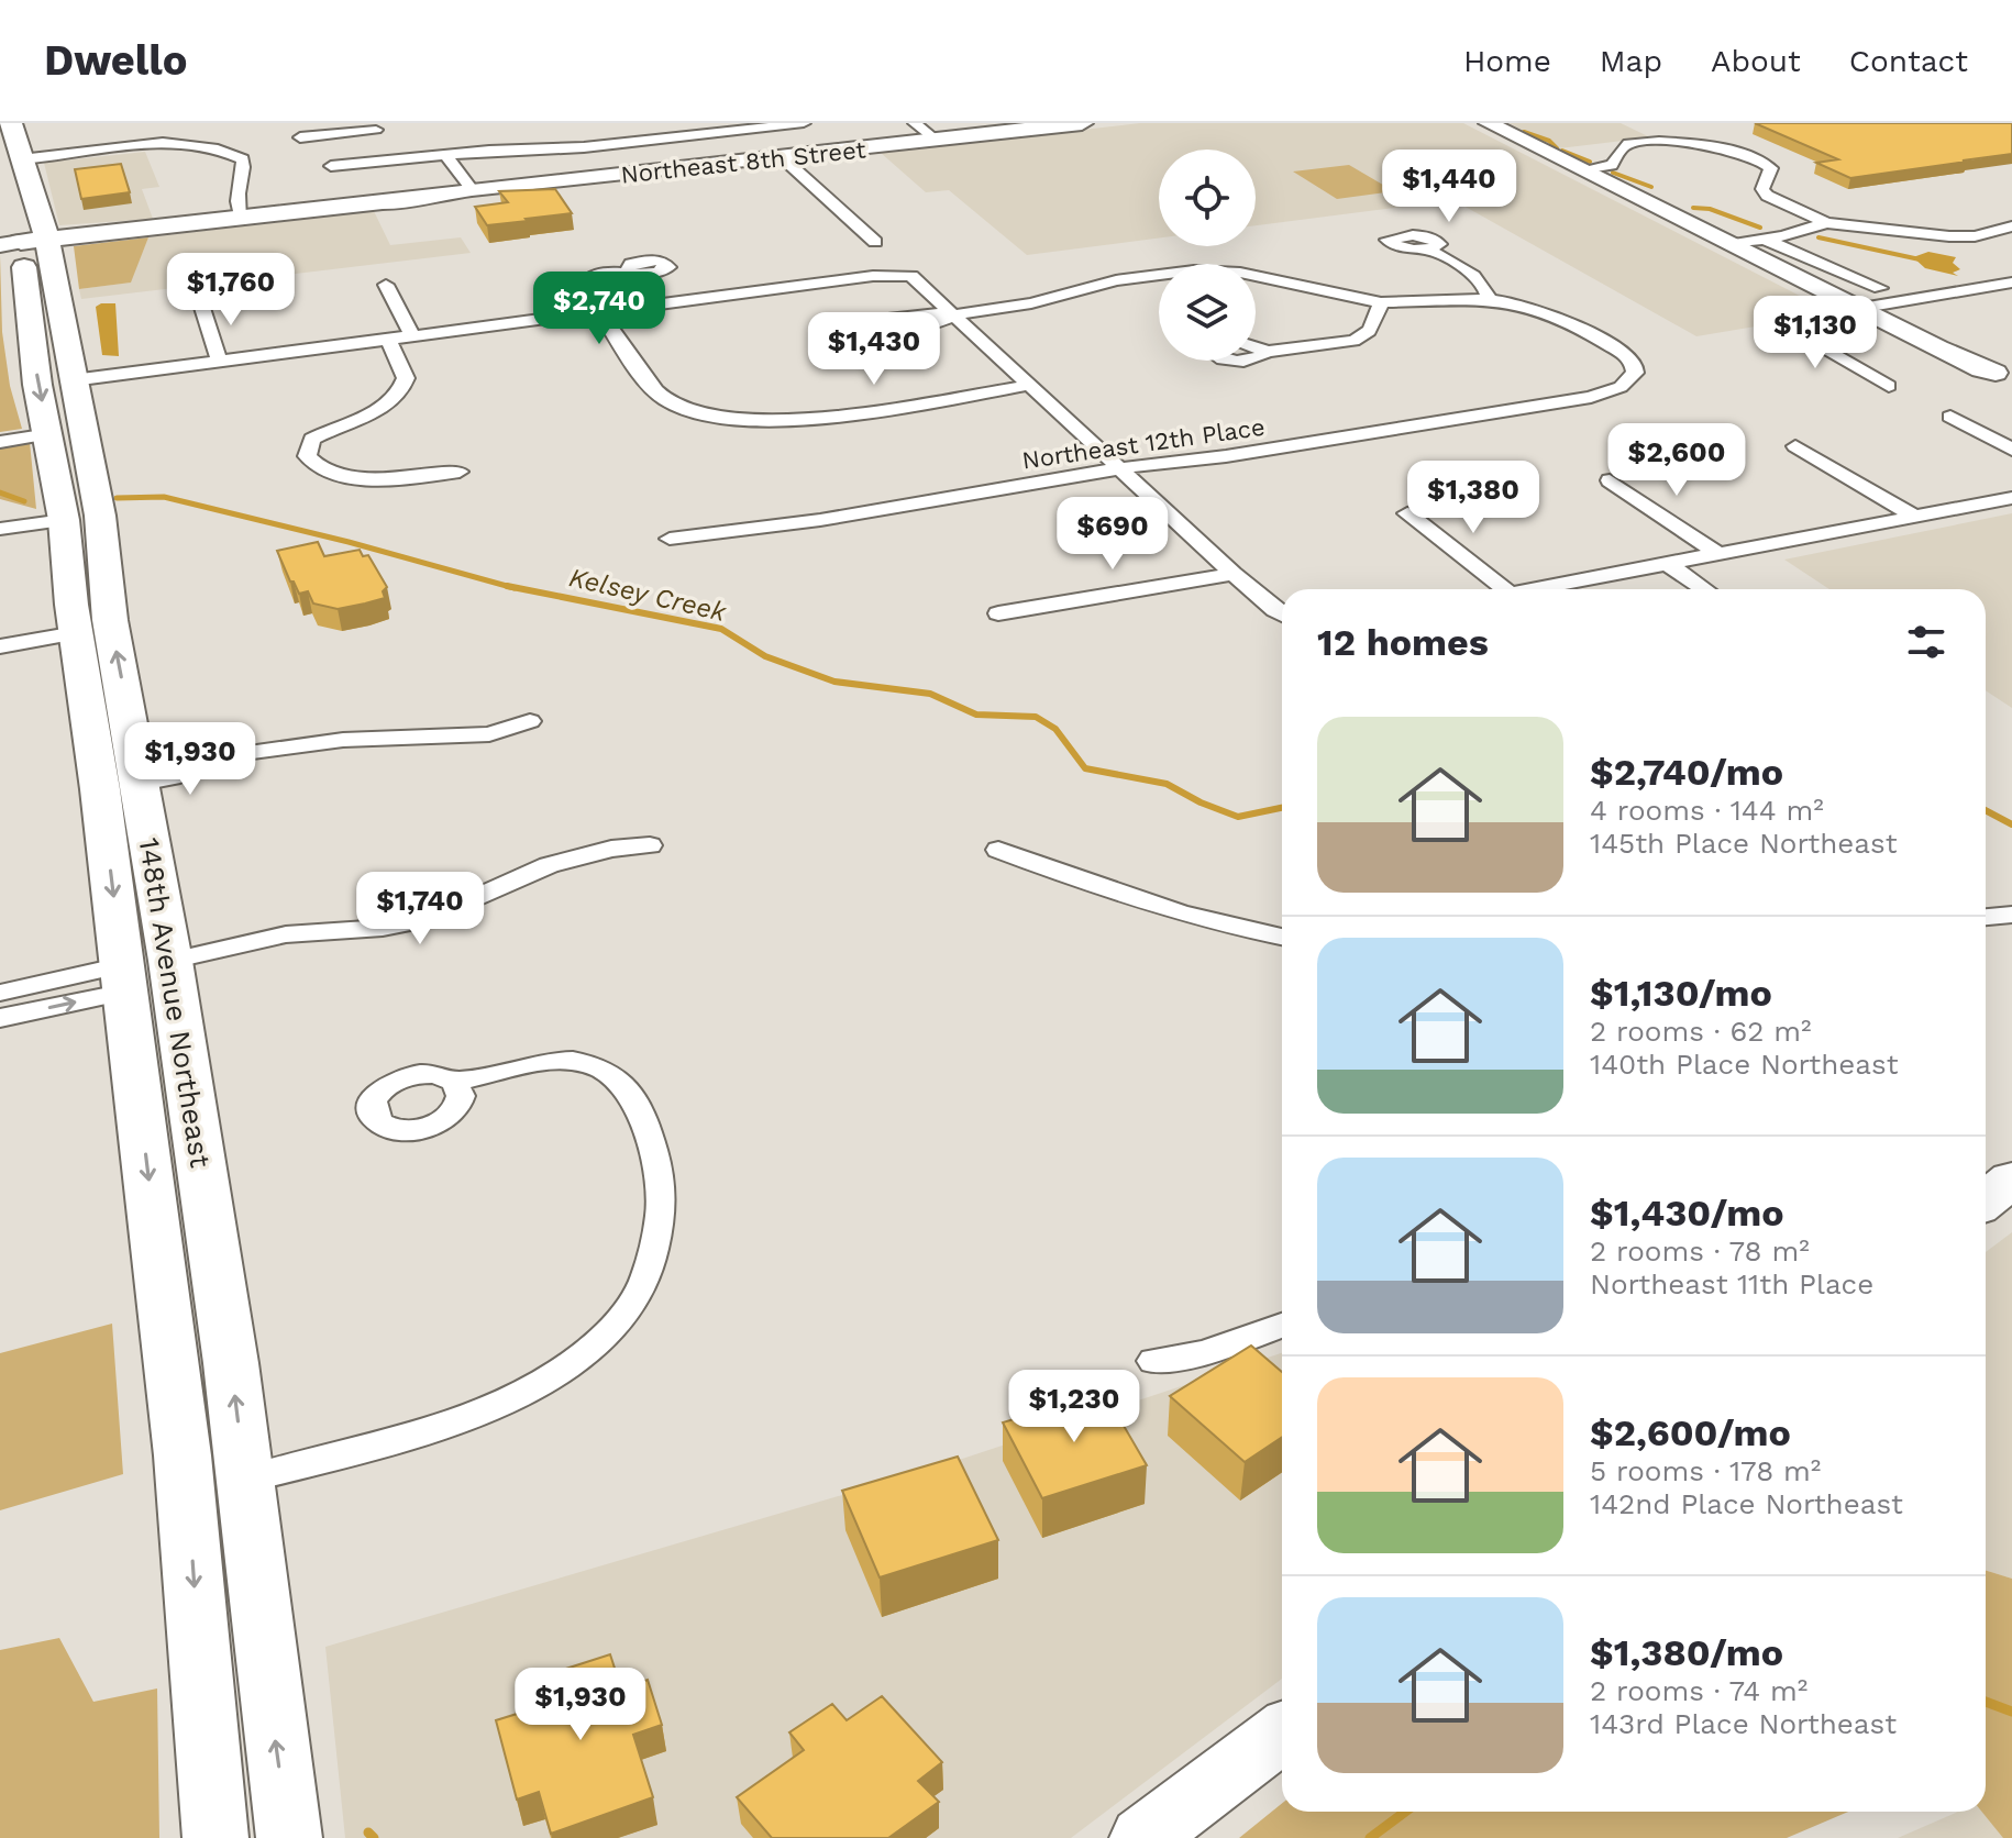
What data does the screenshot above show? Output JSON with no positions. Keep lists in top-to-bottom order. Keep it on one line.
{"streets":{"main road":["Northeast 8th Street","148th Avenue Northeast"],"street":["Northeast 12th Place"]},"crossings":[["Northeast 8th Street","148th Avenue Northeast"]],"water":["Kelsey Creek"],"page":{"header":"Dwello","nav":["Home","Map","About","Contact"],"price":["$1,440","$1,760","$2,740","$1,130","$1,430","$2,600","$1,380","$690","$1,930","$1,740","$1,230","$1,930"],"heading":"12 homes","list":[{"name":"$2,740/mo","note":"4 rooms · 144 m² · 145th Place Northeast"},{"name":"$1,130/mo","note":"2 rooms · 62 m² · 140th Place Northeast"},{"name":"$1,430/mo","note":"2 rooms · 78 m² · Northeast 11th Place"},{"name":"$2,600/mo","note":"5 rooms · 178 m² · 142nd Place Northeast"},{"name":"$1,380/mo","note":"2 rooms · 74 m² · 143rd Place Northeast"}]}}
